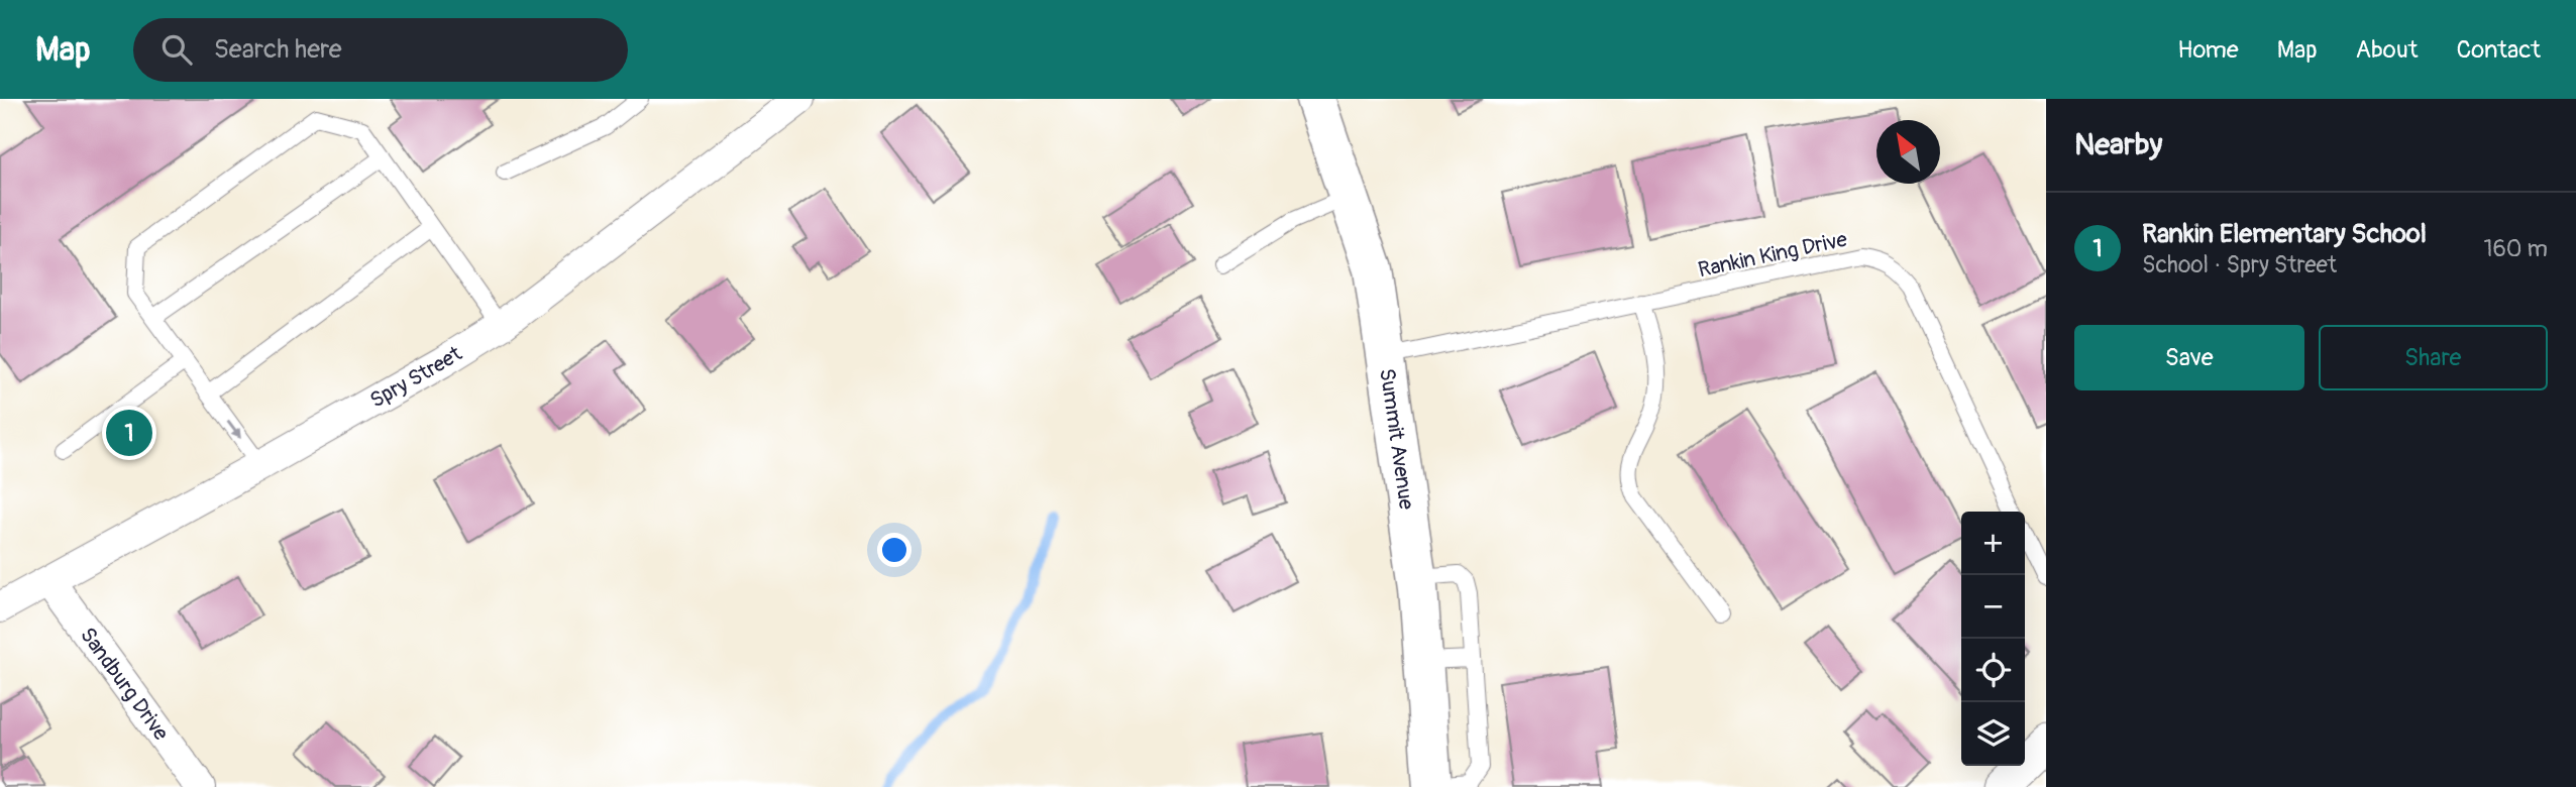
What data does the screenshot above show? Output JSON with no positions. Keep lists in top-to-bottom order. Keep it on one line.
{"streets":{"main road":["Summit Avenue"],"street":["Spry Street","Sandburg Drive"],"lane":["Rankin King Drive"]},"crossings":[["Rankin King Drive","Summit Avenue"],["Spry Street","Sandburg Drive"]],"north":"top left","page":{"header":"Map","search":"Search here","nav":["Home","Map","About","Contact"],"heading":"Nearby","list":[{"mark":"1","name":"Rankin Elementary School","note":"School · Spry Street","value":"160 m"}],"buttons":["Save","Share"],"pins":"1","map_buttons":["+","−"]}}
